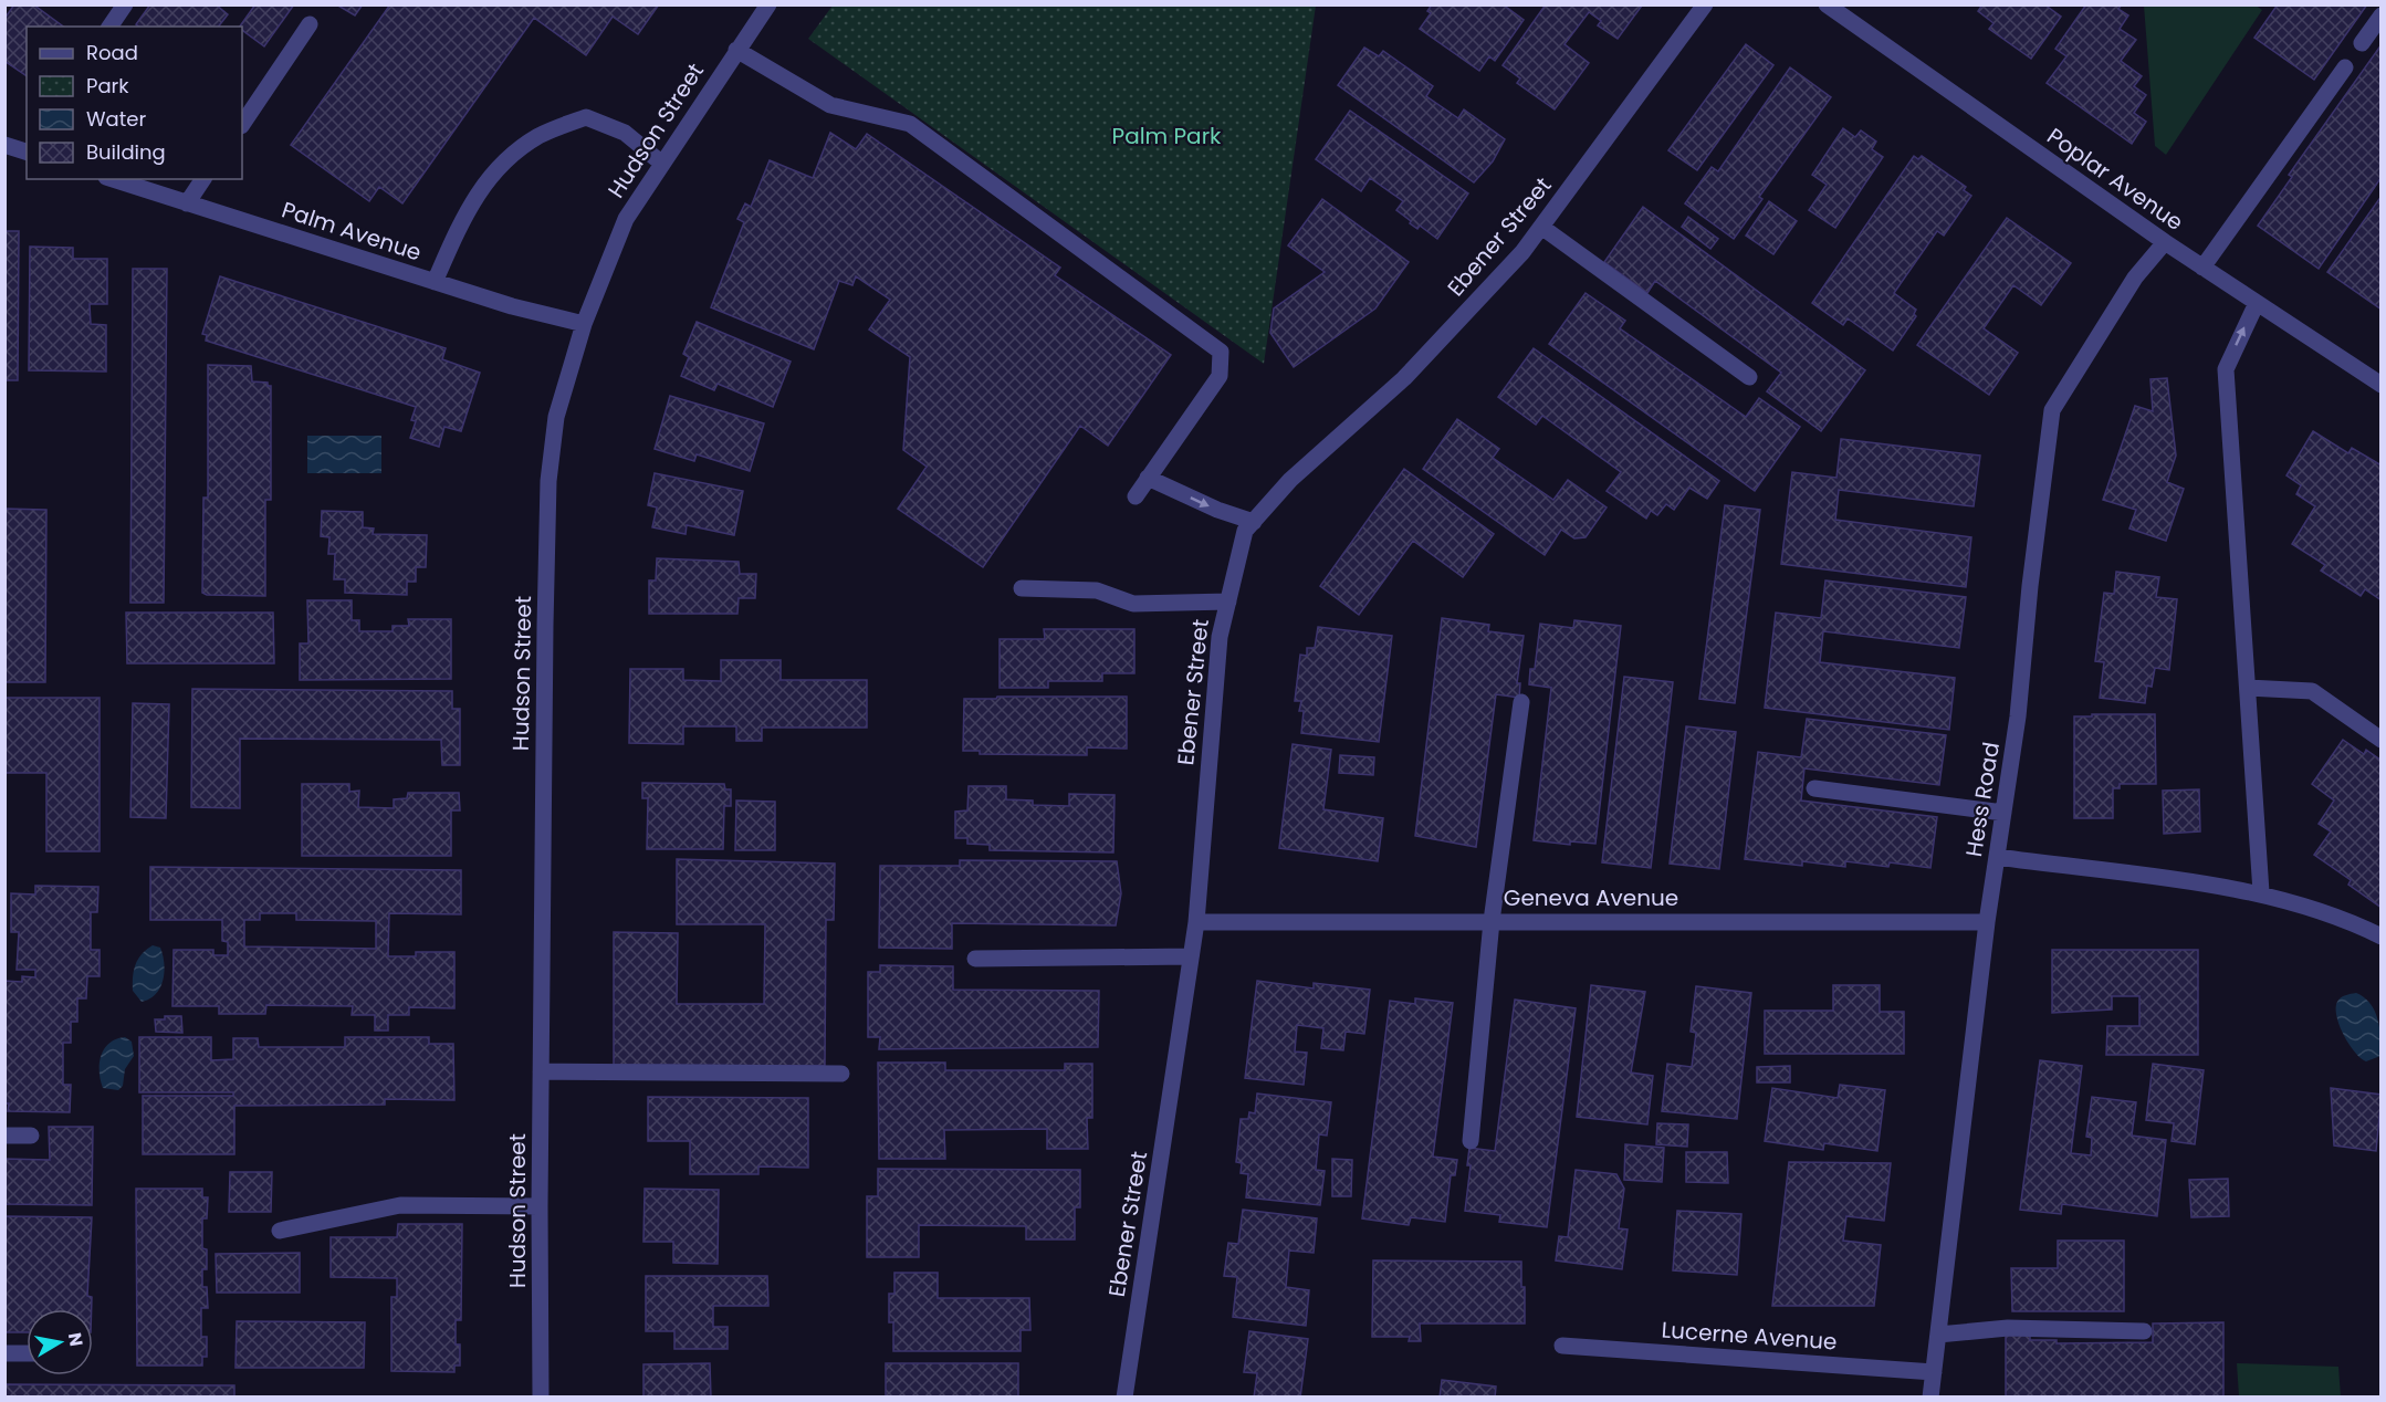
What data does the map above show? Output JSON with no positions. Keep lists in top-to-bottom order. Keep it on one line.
{"streets":{"street":["Hudson Street","Poplar Avenue","Palm Avenue","Ebener Street","Hess Road","Geneva Avenue","Lucerne Avenue"]},"crossings":[["Hudson Street","Palm Avenue"],["Poplar Avenue","Hess Road"],["Ebener Street","Geneva Avenue"],["Hess Road","Geneva Avenue"],["Hess Road","Lucerne Avenue"]],"parks":["Palm Park"],"legend":["Road","Park","Water","Building"],"north":"right"}
